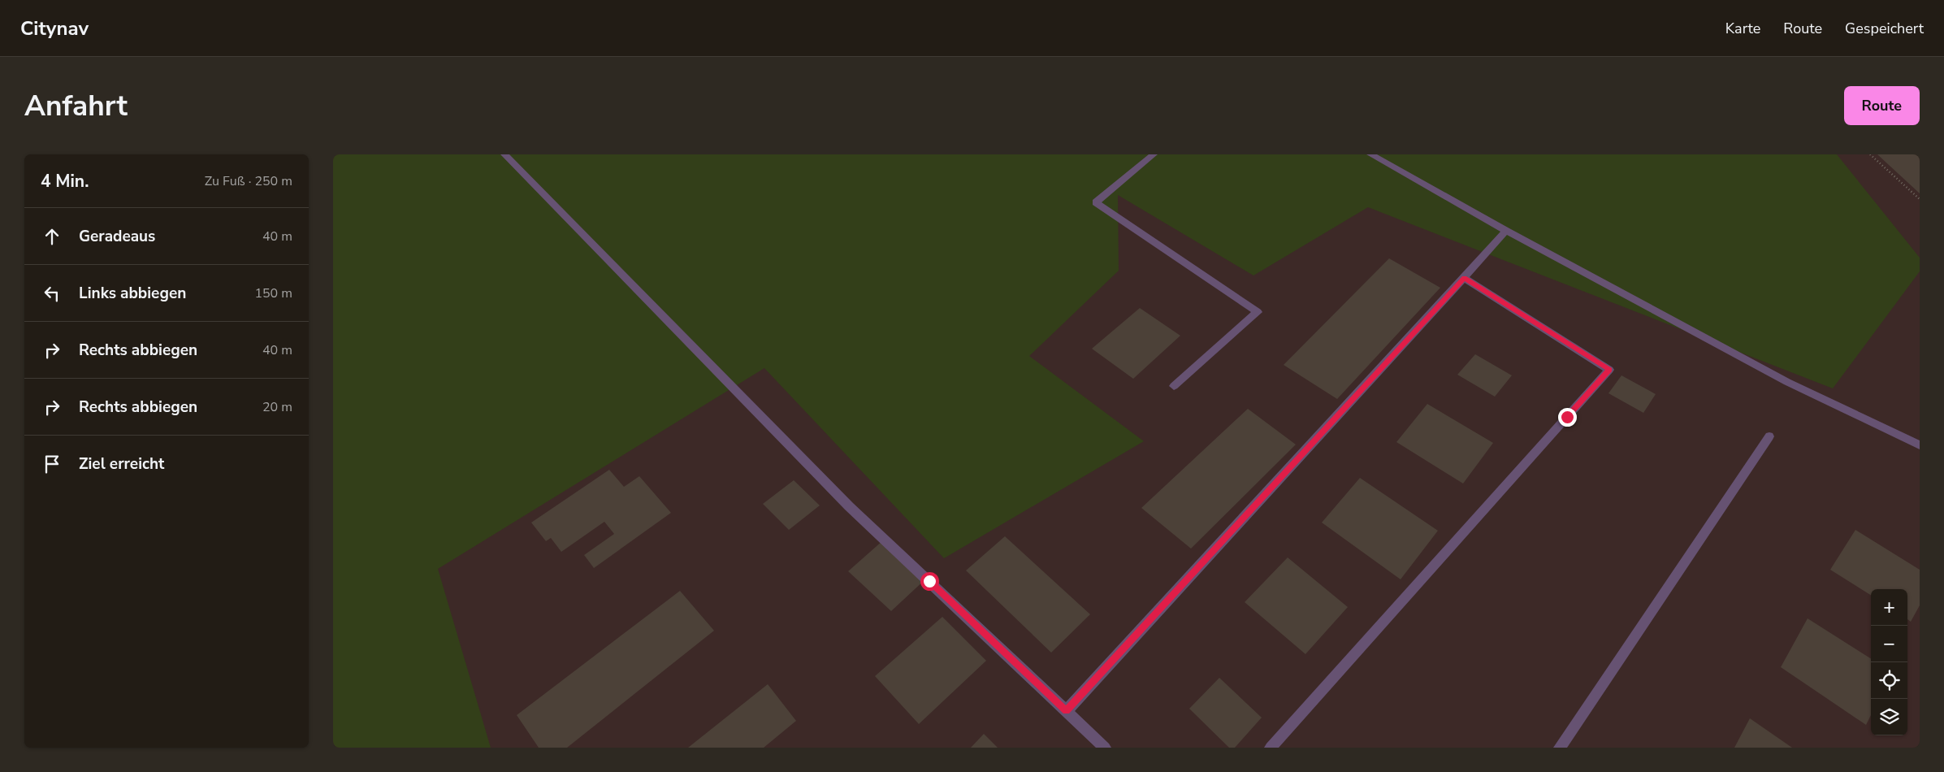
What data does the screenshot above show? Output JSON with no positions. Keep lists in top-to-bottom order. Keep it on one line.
{"page":{"header":"Citynav","nav":["Karte","Route","Gespeichert"],"buttons":"Route","title":"Anfahrt","heading":["4 Min.","Zu Fuß · 250 m"],"list":[["Geradeaus","40 m"],["Links abbiegen","150 m"],["Rechts abbiegen","40 m"],["Rechts abbiegen","20 m"],"Ziel erreicht"],"map_buttons":["+","−"]}}
